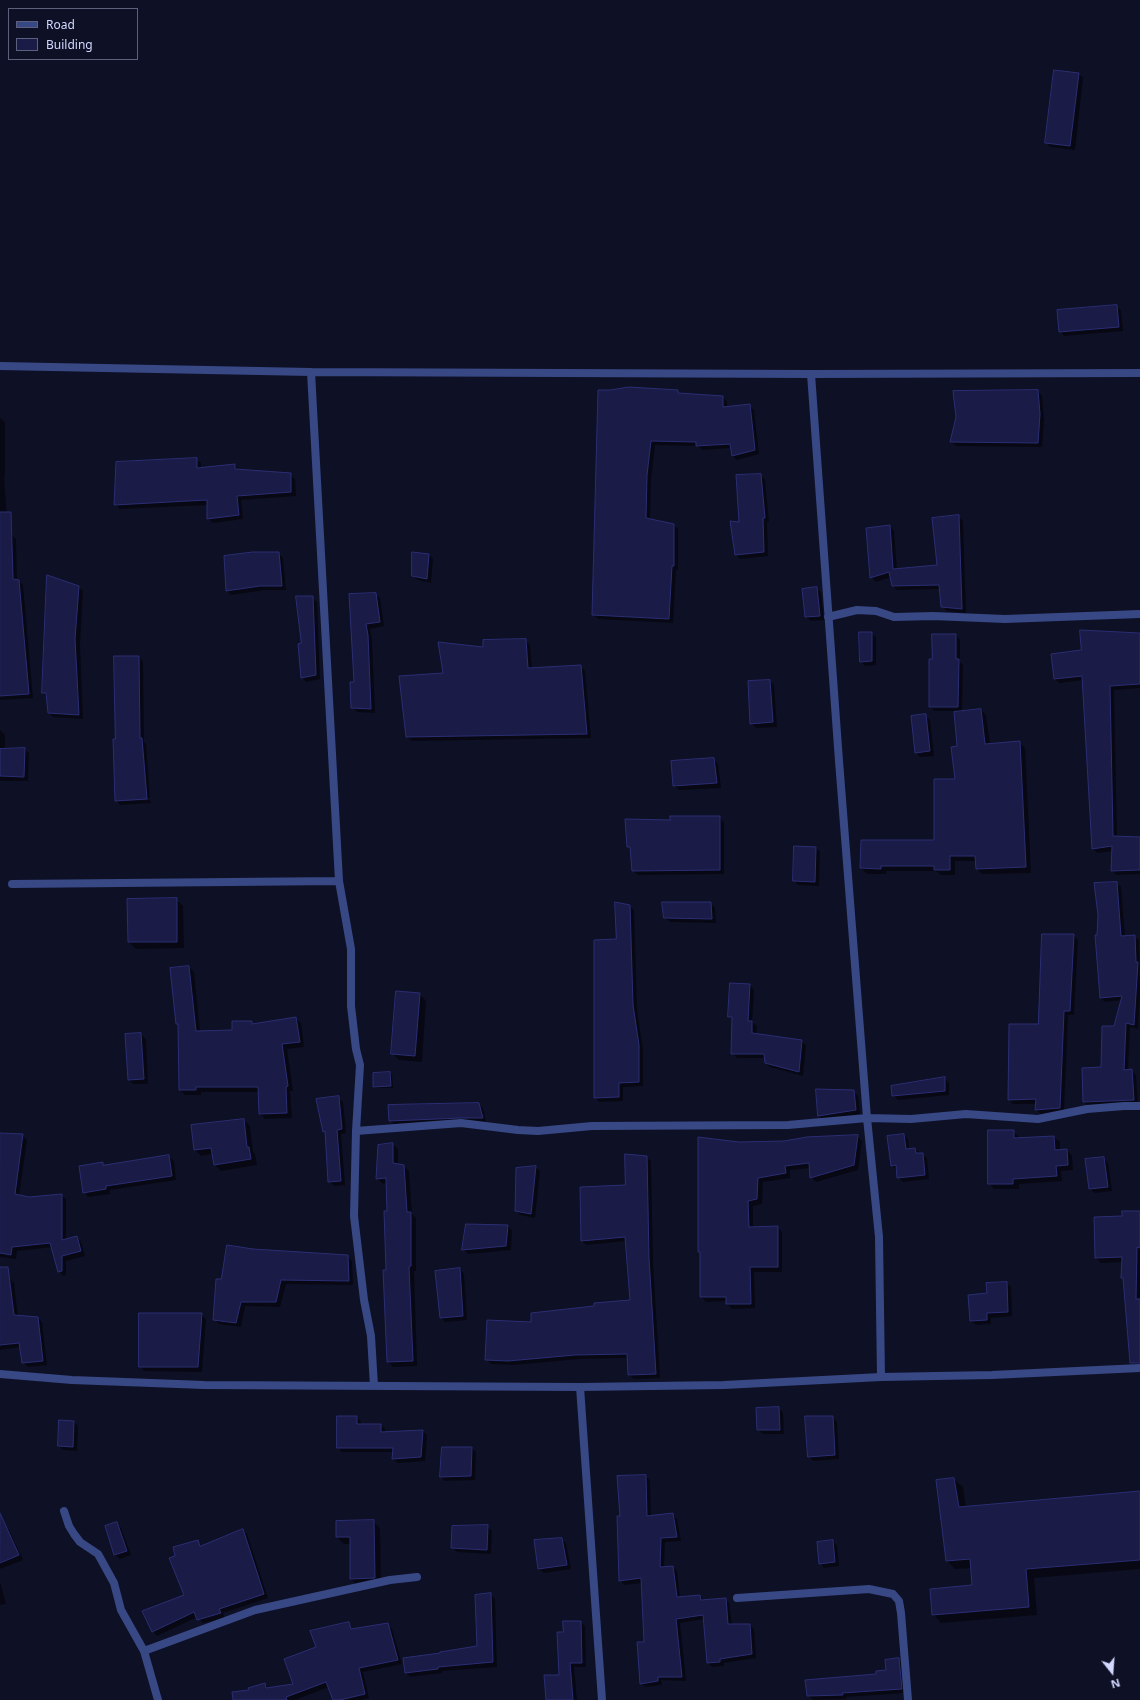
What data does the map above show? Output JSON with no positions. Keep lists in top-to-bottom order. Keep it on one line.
{"legend":["Road","Building"],"north":"bottom"}
